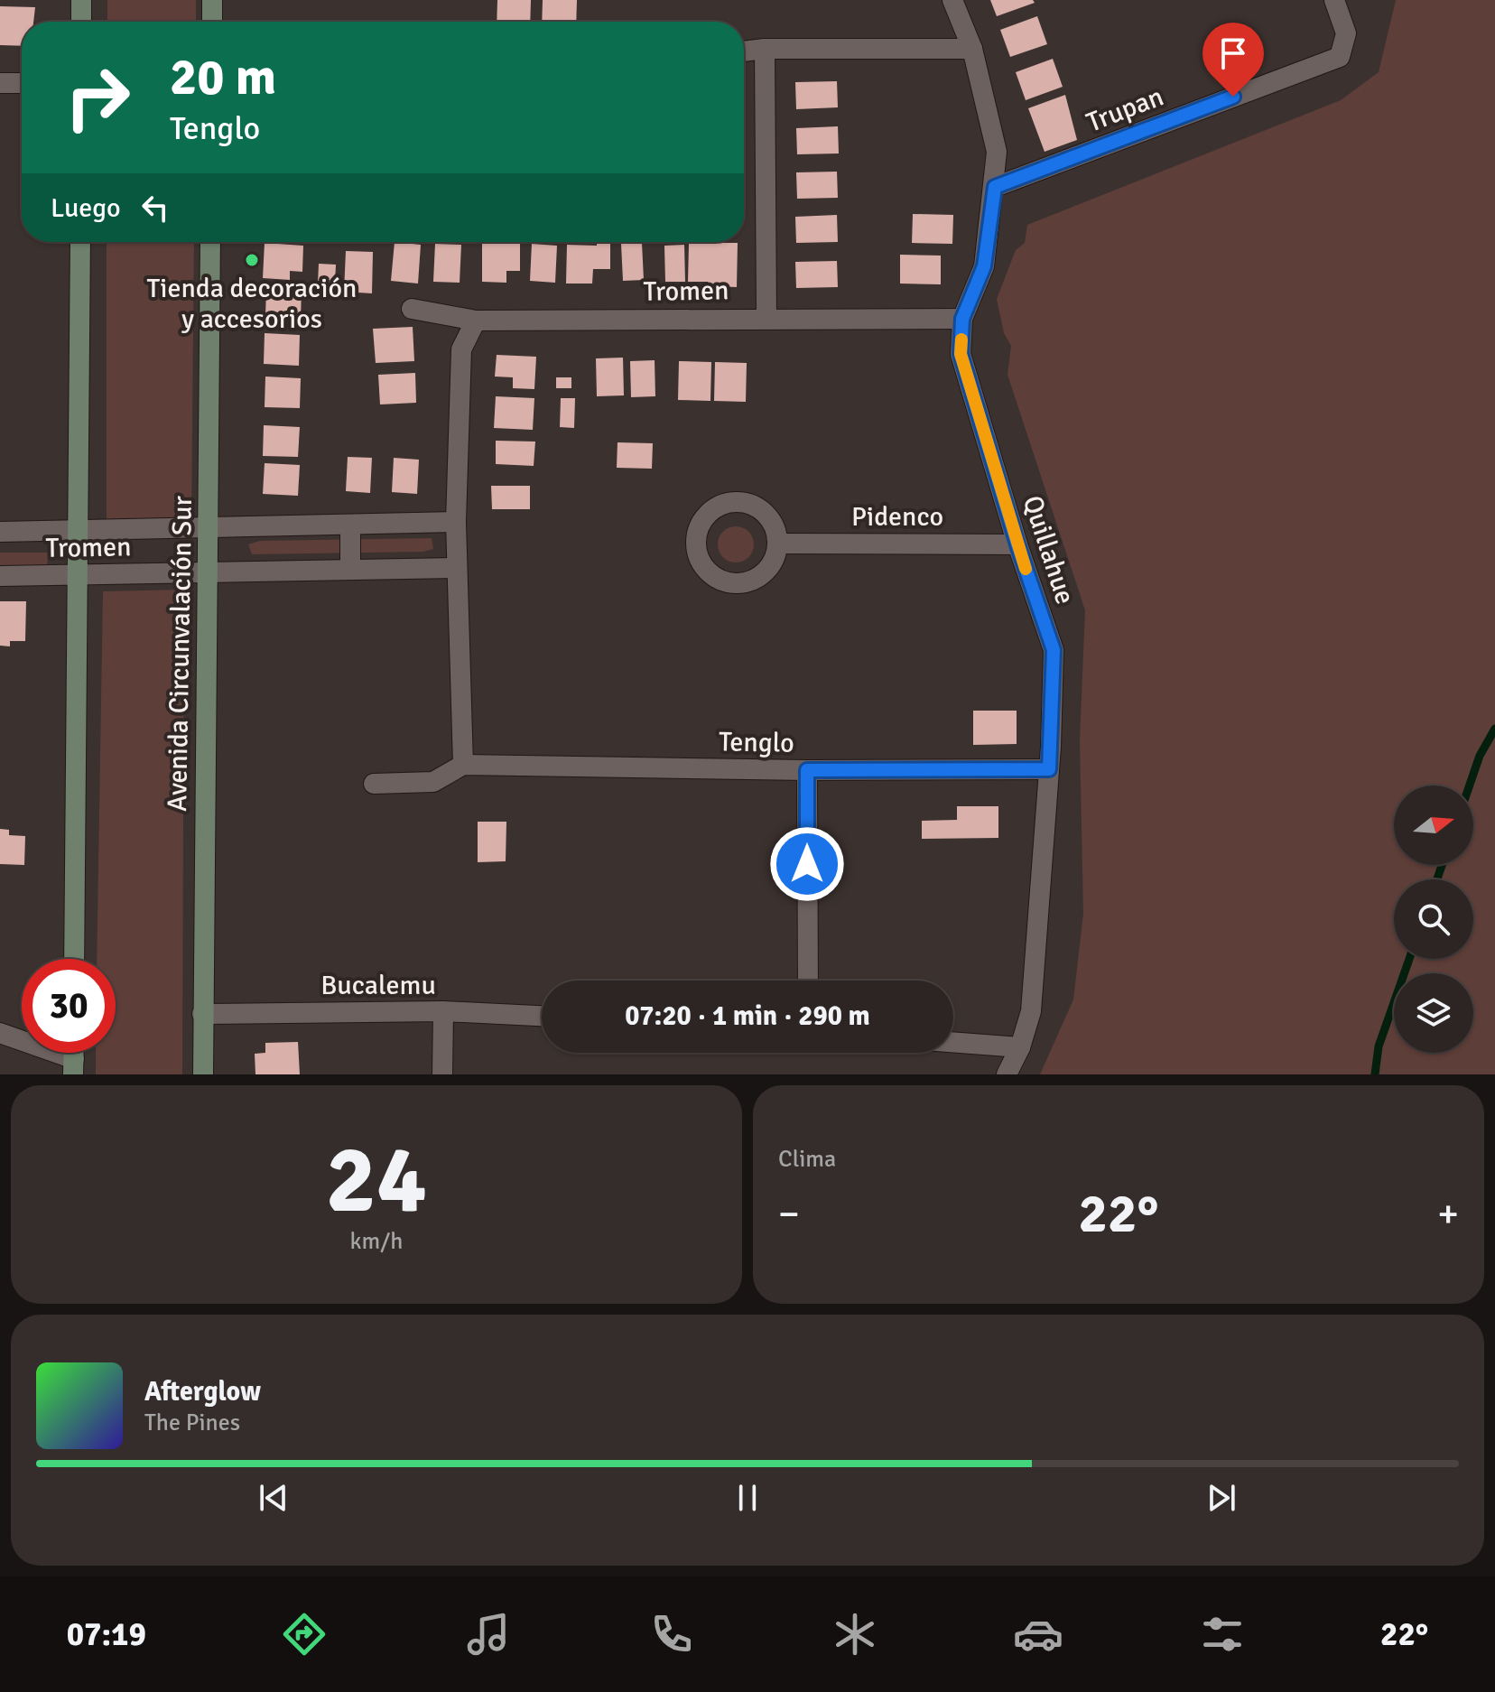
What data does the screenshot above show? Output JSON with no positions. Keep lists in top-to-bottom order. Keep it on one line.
{"streets":{"main road":["Avenida Circunvalación Sur"],"street":["Trupan","Tromen","Pidenco","Quillahue","Tenglo","Bucalemu"]},"crossings":[["Trupan","Quillahue"],["Tromen","Quillahue"],["Tromen","Avenida Circunvalación Sur"],["Pidenco","Quillahue"],["Quillahue","Tenglo"],["Avenida Circunvalación Sur","Bucalemu"]],"places":["Tienda decoración y accesorios"],"north":"right","page":{"turn":["20 m","Tenglo"],"then":"Luego","limit":"30","trip":"07:20 · 1 min · 290 m","tile":[["24","km/h"],"Clima"],"heat":["−","22°","+"],"song":["Afterglow","The Pines"],"tabs":["07:19","22°"]}}
